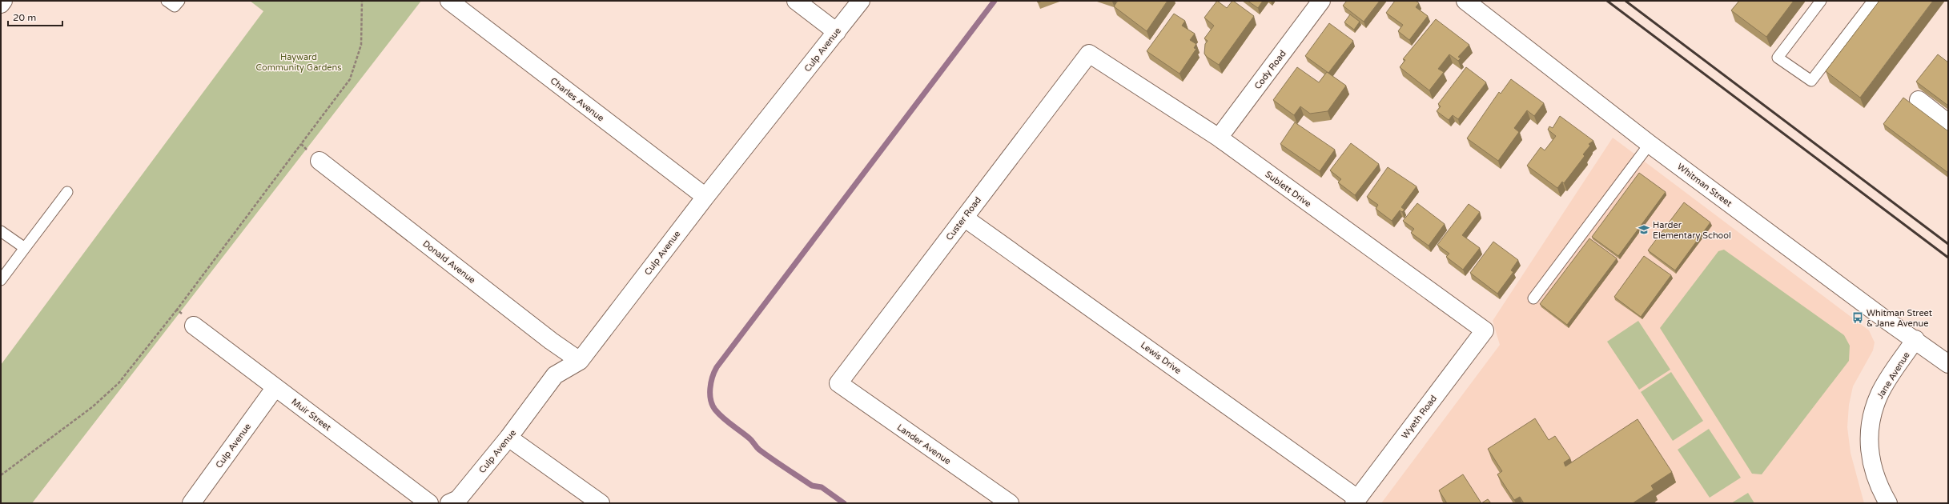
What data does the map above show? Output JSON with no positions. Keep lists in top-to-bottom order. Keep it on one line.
{"streets":{"street":["Culp Avenue","Cody Road","Charles Avenue","Whitman Street","Sublett Drive","Custer Road","Donald Avenue","Lewis Drive","Jane Avenue","Muir Street","Wyeth Road","Lander Avenue"]},"crossings":[["Culp Avenue","Charles Avenue"],["Culp Avenue","Donald Avenue"],["Culp Avenue","Muir Street"],["Cody Road","Sublett Drive"],["Whitman Street","Jane Avenue"],["Sublett Drive","Custer Road"],["Sublett Drive","Wyeth Road"],["Custer Road","Lewis Drive"],["Custer Road","Lander Avenue"],["Lewis Drive","Wyeth Road"]],"parks":["Hayward Community Gardens"],"places":{"school or university":["Harder Elementary School"],"bus stop":["Whitman Street & Jane Avenue"]},"scale_bar":"20 m"}
